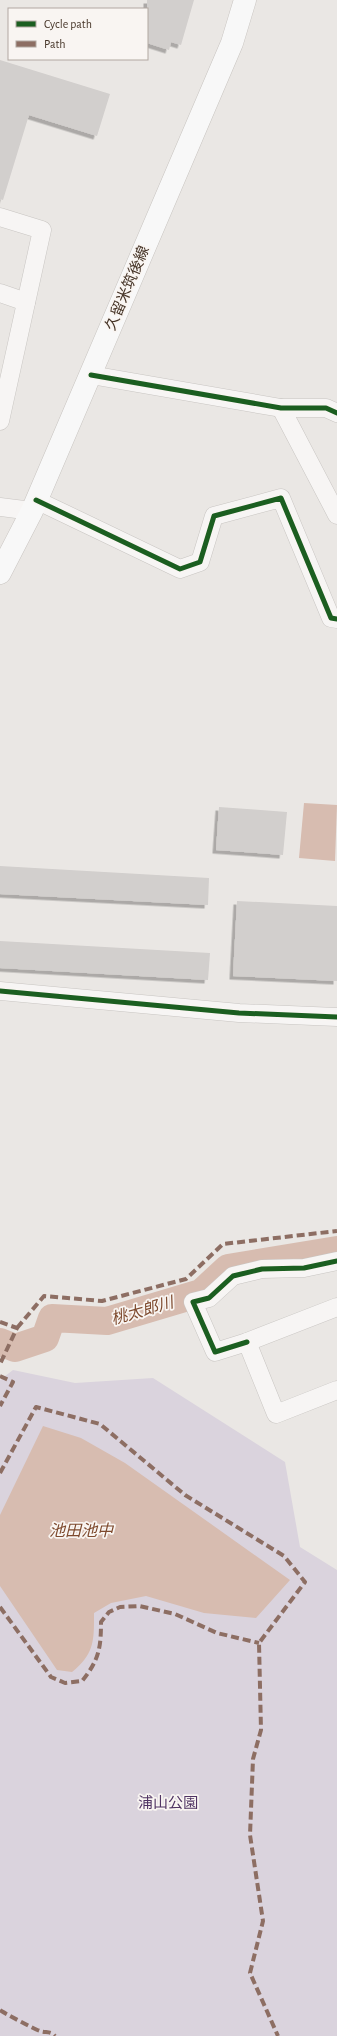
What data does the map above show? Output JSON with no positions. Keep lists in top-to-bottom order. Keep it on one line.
{"streets":{"main road":["久留米筑後線"]},"water":["桃太郎川","池田池中"],"parks":["浦山公園"],"legend":["Cycle path","Path"]}
